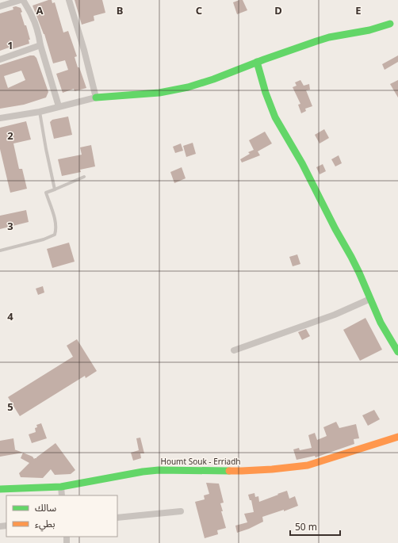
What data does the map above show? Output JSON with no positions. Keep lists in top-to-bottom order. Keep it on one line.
{"streets":{"street":["Houmt Souk - Erriadh"]},"legend":["سالك","بطيء"],"scale_bar":"50 m","grid":{"columns":["A","B","C","D","E"],"rows":["1","2","3","4","5"]}}
